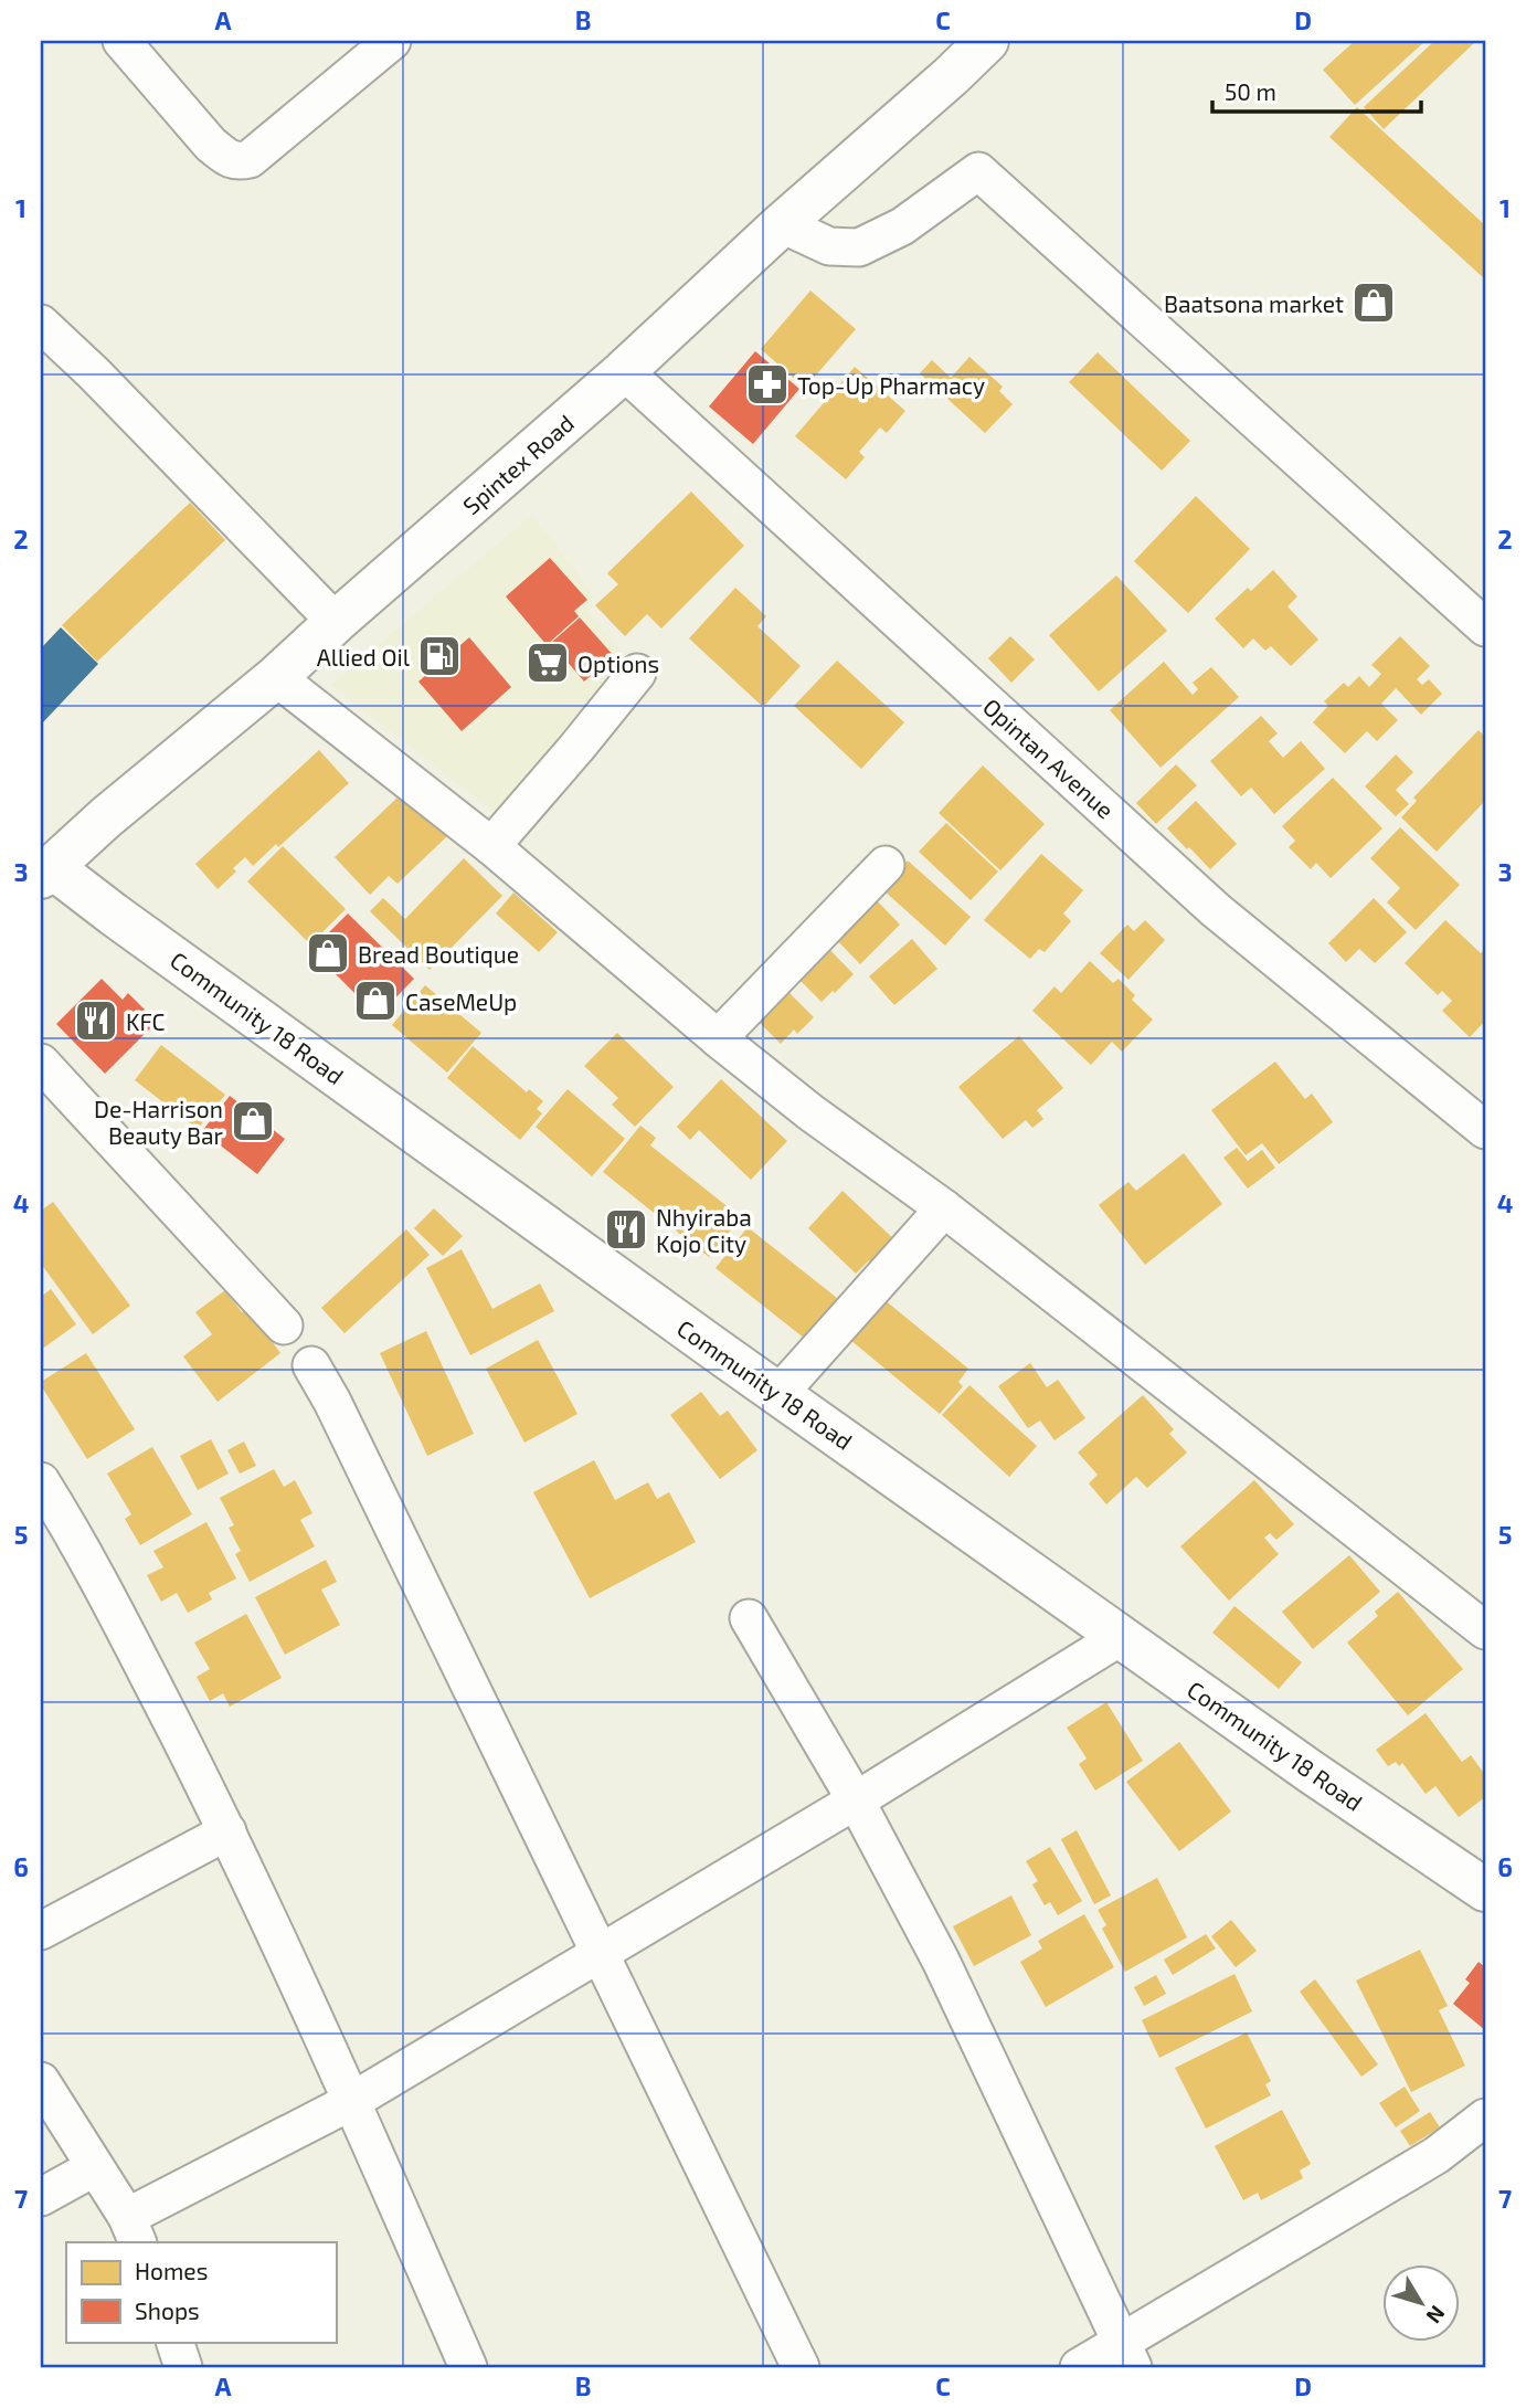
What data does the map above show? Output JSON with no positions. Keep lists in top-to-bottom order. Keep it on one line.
{"streets":{"main road":["Spintex Road","Community 18 Road"],"street":["Opintan Avenue"]},"crossings":[["Spintex Road","Opintan Avenue"],["Spintex Road","Community 18 Road"]],"places":{"shop":["Baatsona market","Bread Boutique","CaseMeUp","De-Harrison Beauty Bar"],"pharmacy":["Top-Up Pharmacy"],"fuel station":["Allied Oil"],"supermarket":["Options"],"restaurant":["KFC","Nhyiraba Kojo City"]},"legend":["Homes","Shops"],"scale_bar":"50 m","north":"bottom right","grid":{"columns":["A","B","C","D"],"rows":["1","2","3","4","5","6","7"]}}
